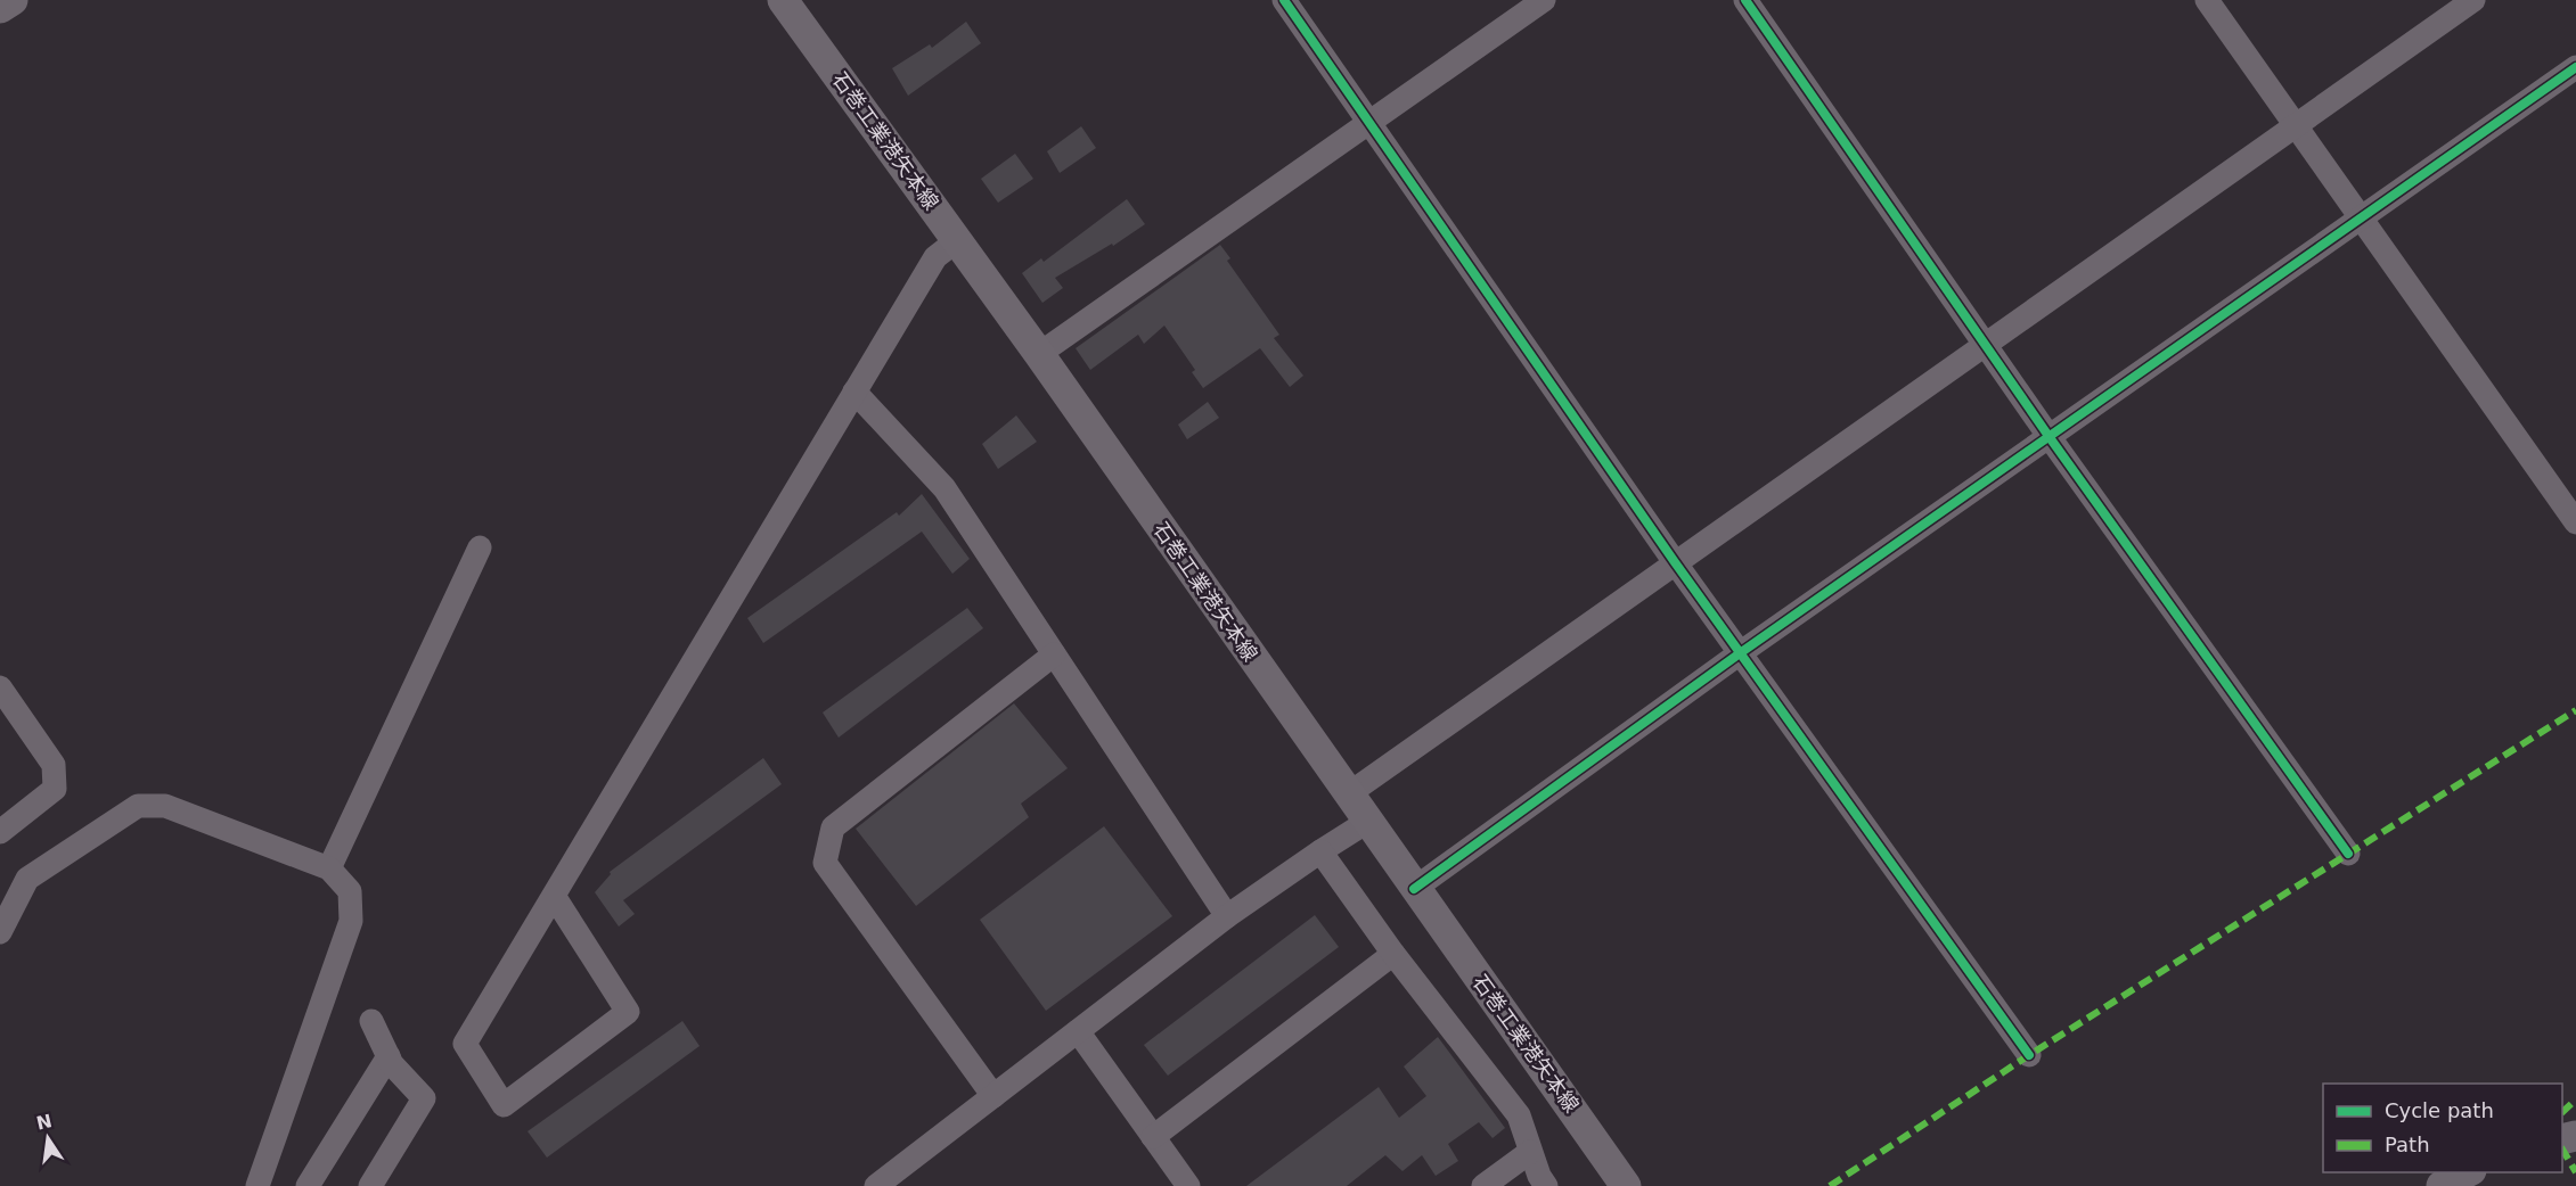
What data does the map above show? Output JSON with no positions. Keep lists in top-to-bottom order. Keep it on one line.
{"streets":{"main road":["石巻工業港矢本線"]},"legend":["Cycle path","Path"],"north":"top"}
